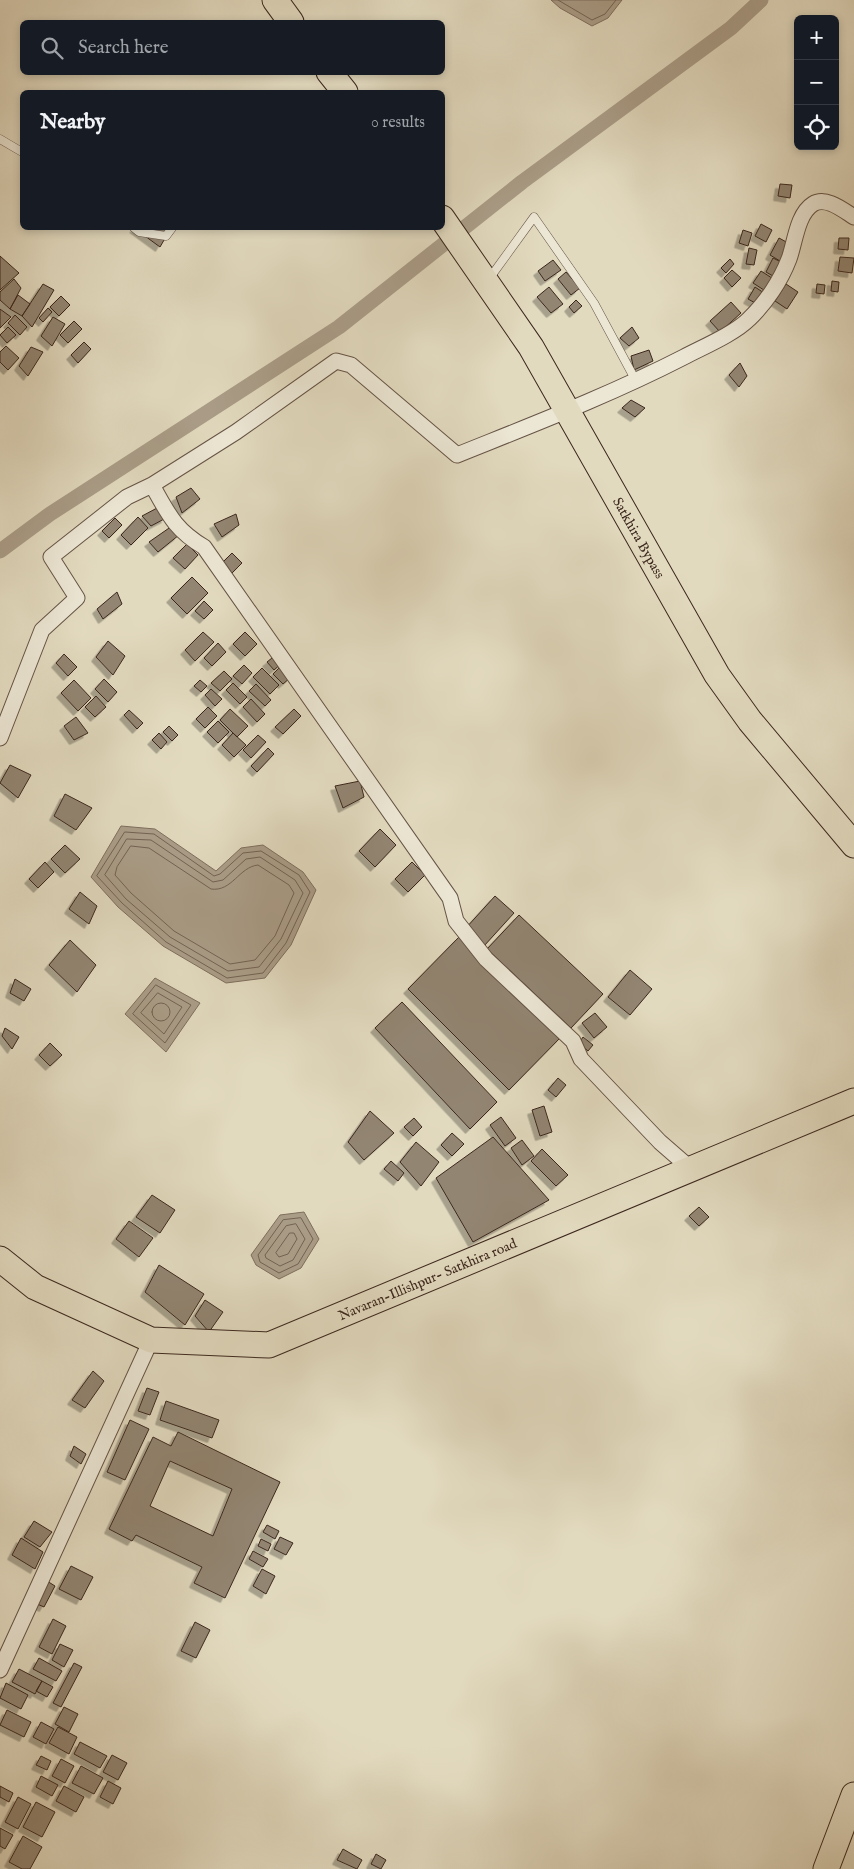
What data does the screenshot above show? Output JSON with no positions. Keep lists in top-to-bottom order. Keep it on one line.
{"streets":{"highway":["Satkhira Bypass","Navaran-Illishpur- Satkhira road"]},"page":{"map_buttons":["+","−"],"search":"Search here","heading":["Nearby","0 results"]}}
